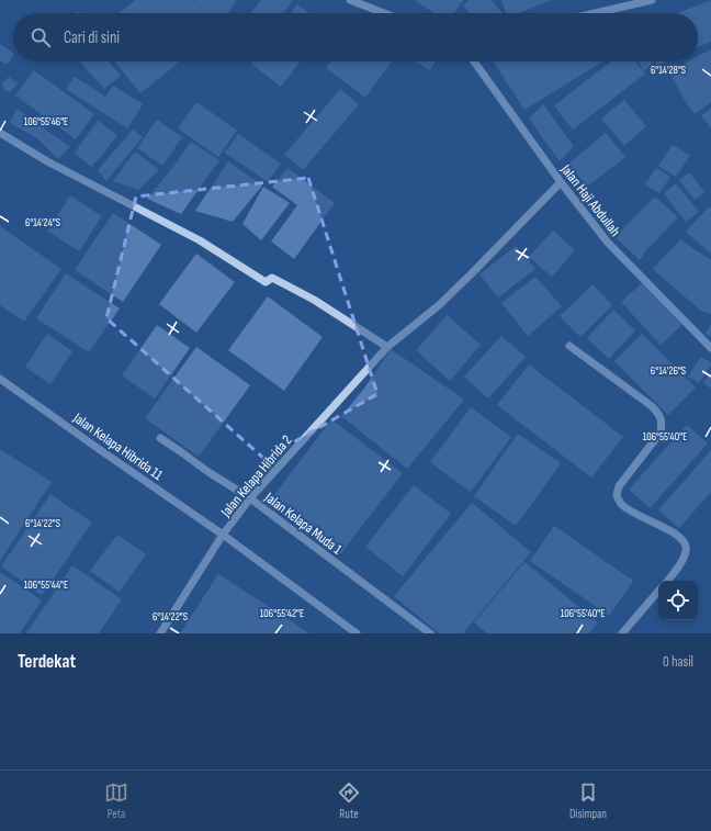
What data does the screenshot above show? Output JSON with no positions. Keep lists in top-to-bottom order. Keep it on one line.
{"streets":{"street":["Jalan Haji Abdullah","Jalan Kelapa Hibrida 11","Jalan Kelapa Hibrida 2","Jalan Kelapa Muda 1"]},"crossings":[["Jalan Haji Abdullah","Jalan Kelapa Hibrida 2"],["Jalan Kelapa Hibrida 11","Jalan Kelapa Hibrida 2"],["Jalan Kelapa Hibrida 2","Jalan Kelapa Muda 1"]],"page":{"search":"Cari di sini","heading":["Terdekat","0 hasil"],"nav":["Peta","Rute","Disimpan"]},"coordinates":["6°14'28\"S","106°55'46\"E","6°14'24\"S","6°14'26\"S","106°55'40\"E","6°14'22\"S","106°55'44\"E","106°55'42\"E"]}
